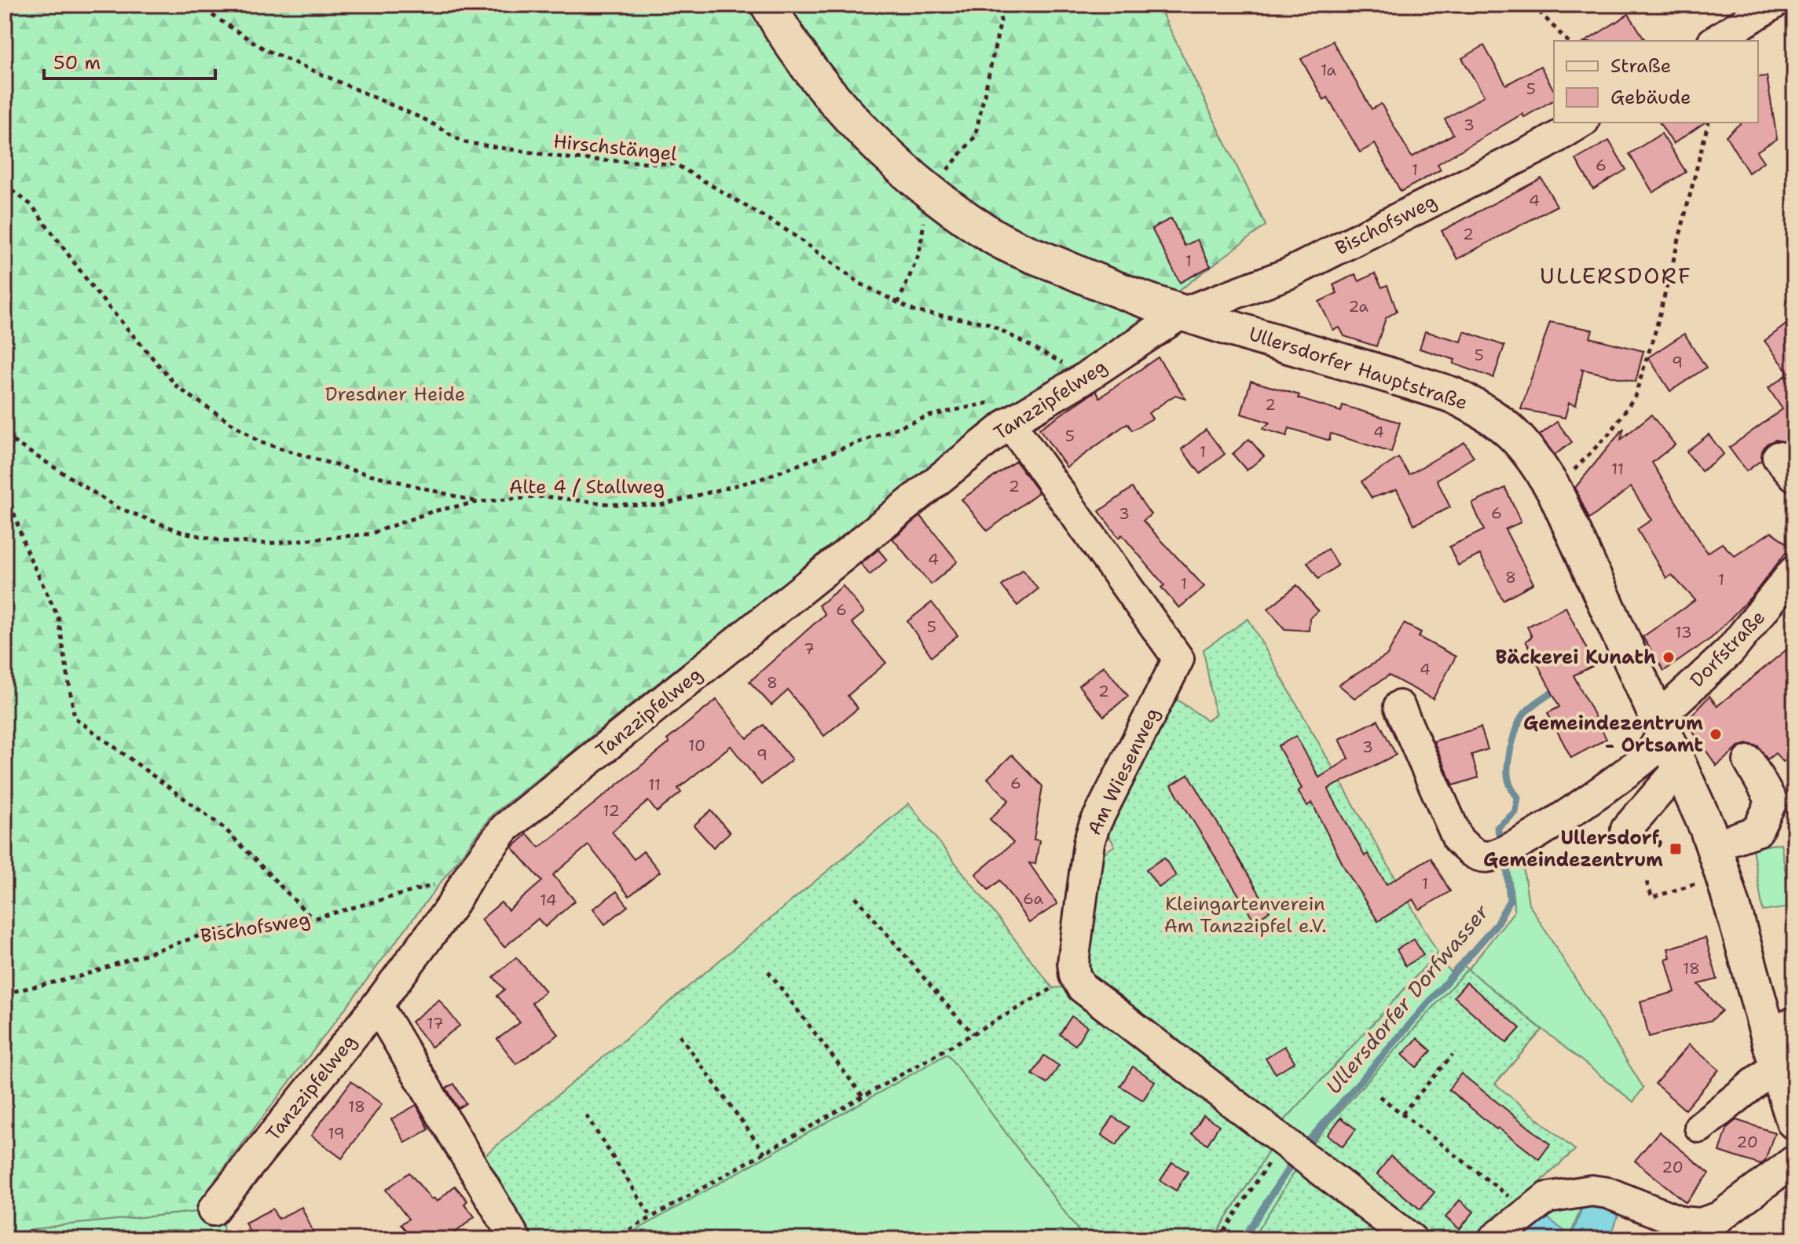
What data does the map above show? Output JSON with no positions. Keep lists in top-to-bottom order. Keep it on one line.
{"streets":{"main road":["Ullersdorfer Hauptstraße"],"street":["Bischofsweg","Tanzzipfelweg","Dorfstraße","Am Wiesenweg"],"path":["Hirschstängel","Alte 4 / Stallweg"]},"crossings":[["Hirschstängel","Tanzzipfelweg"],["Bischofsweg","Ullersdorfer Hauptstraße"],["Bischofsweg","Tanzzipfelweg"],["Ullersdorfer Hauptstraße","Tanzzipfelweg"],["Ullersdorfer Hauptstraße","Dorfstraße"],["Tanzzipfelweg","Alte 4 / Stallweg"],["Tanzzipfelweg","Am Wiesenweg"],["Alte 4 / Stallweg","Am Wiesenweg"]],"districts":["ULLERSDORF"],"water":["Ullersdorfer Dorfwasser"],"parks":["Dresdner Heide","Kleingartenverein Am Tanzzipfel e.V."],"places":{"other":["Bäckerei Kunath","Gemeindezentrum - Ortsamt"],"transit":["Ullersdorf, Gemeindezentrum"]},"house_numbers":["1a","5","3","6","1","4","2","1","2a","5","9","2","4","5","1","11","2","6","3","4","8","1","1","6","5","13","7","4","8","2","10","3","9","6","11","12","1","6a","14","18","17","18","19","20","20"],"legend":["Straße","Gebäude"],"scale_bar":"50 m"}
